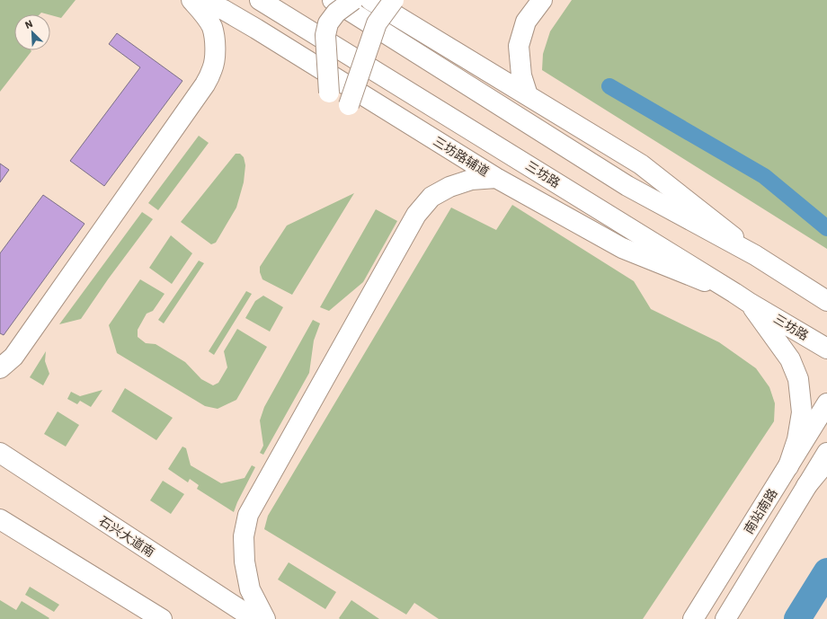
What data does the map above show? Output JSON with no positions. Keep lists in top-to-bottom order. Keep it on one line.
{"streets":{"main road":["三坊路辅道","三坊路","南站南路","石兴大道南"]},"crossings":[["三坊路辅道","三坊路"]],"north":"top left"}
